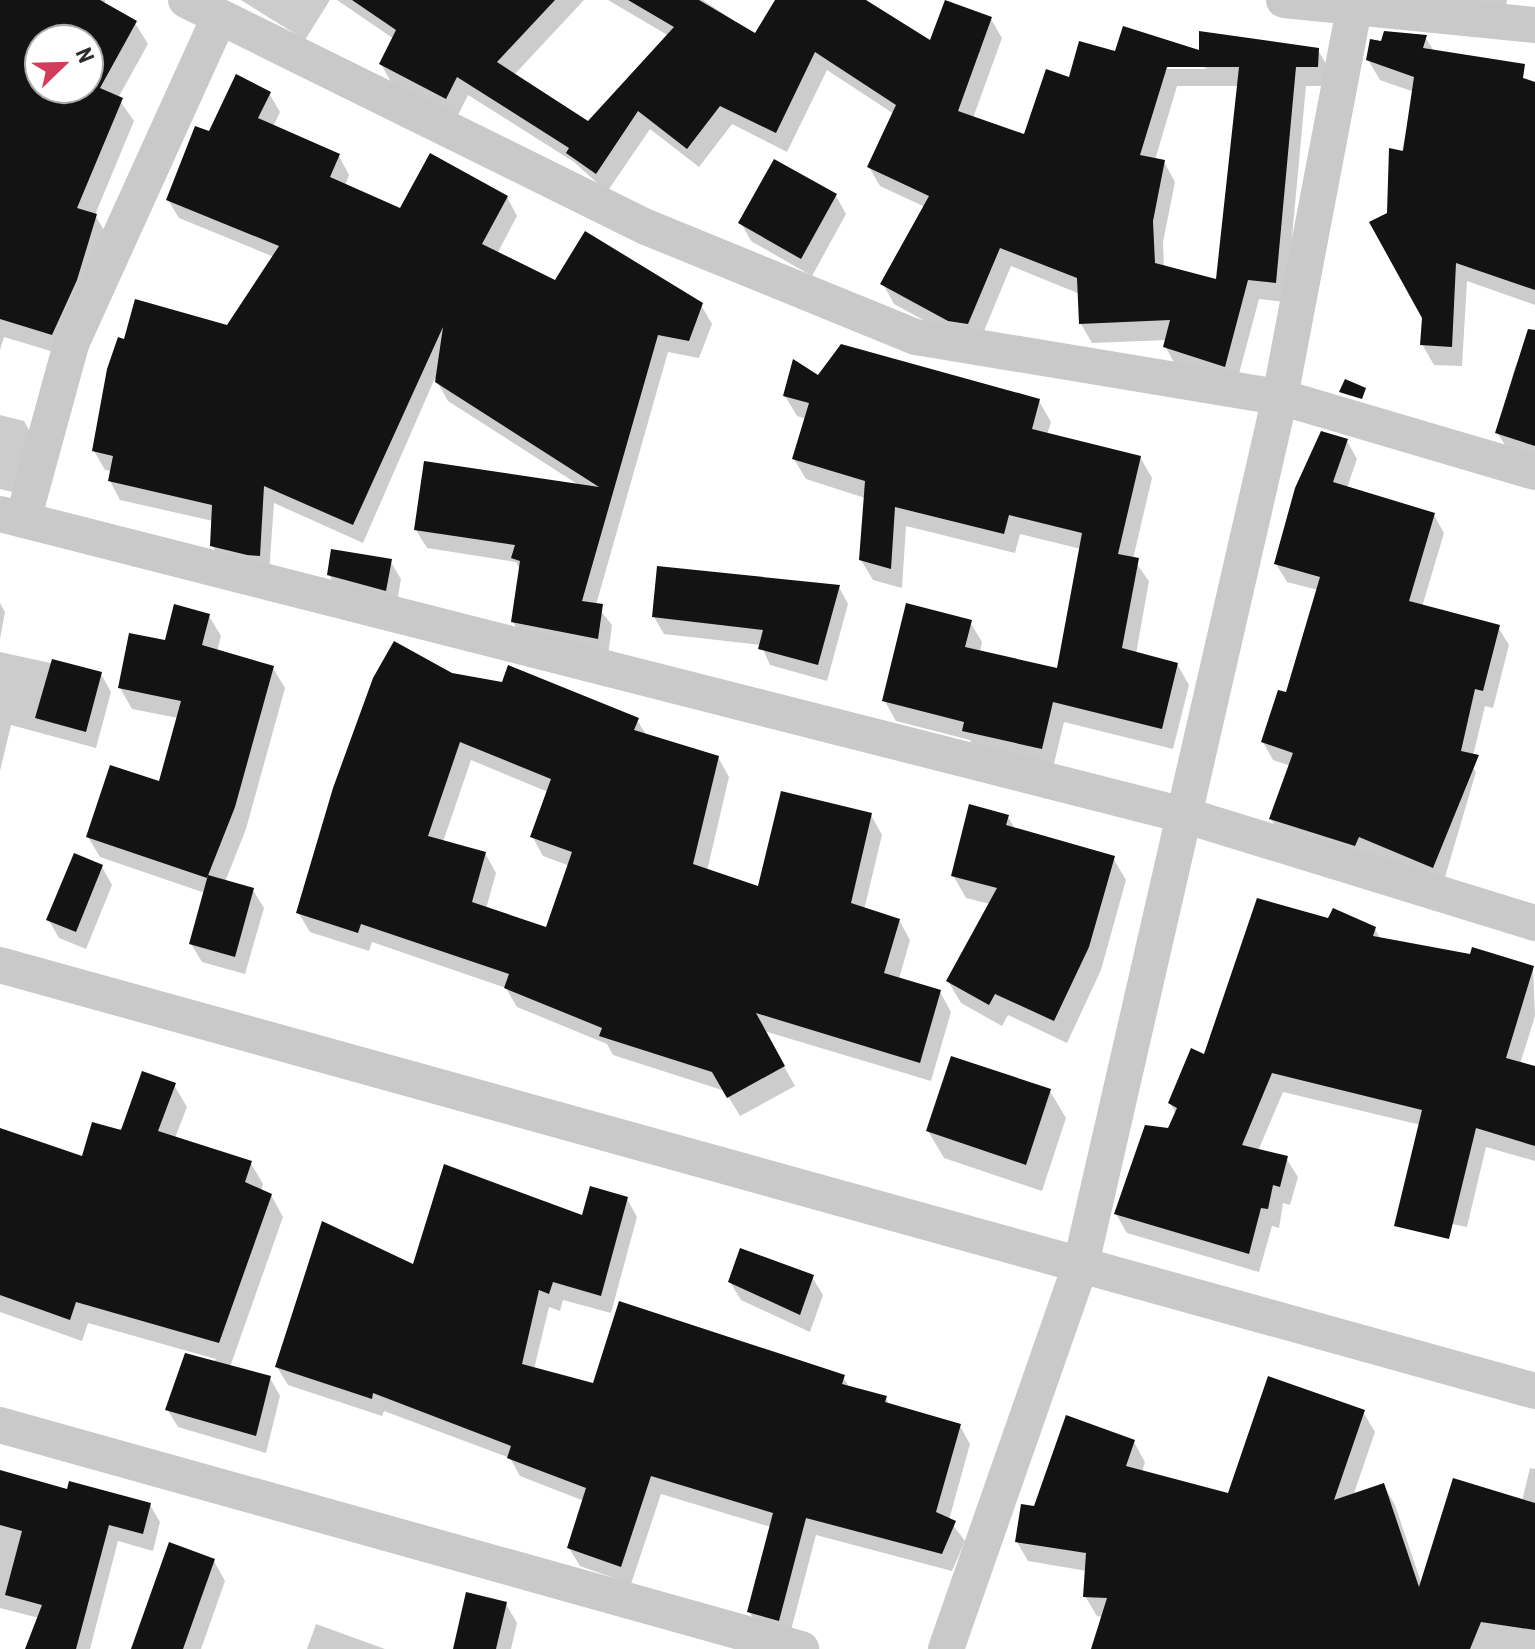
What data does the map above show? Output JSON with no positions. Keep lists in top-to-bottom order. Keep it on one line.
{"north":"top right"}
